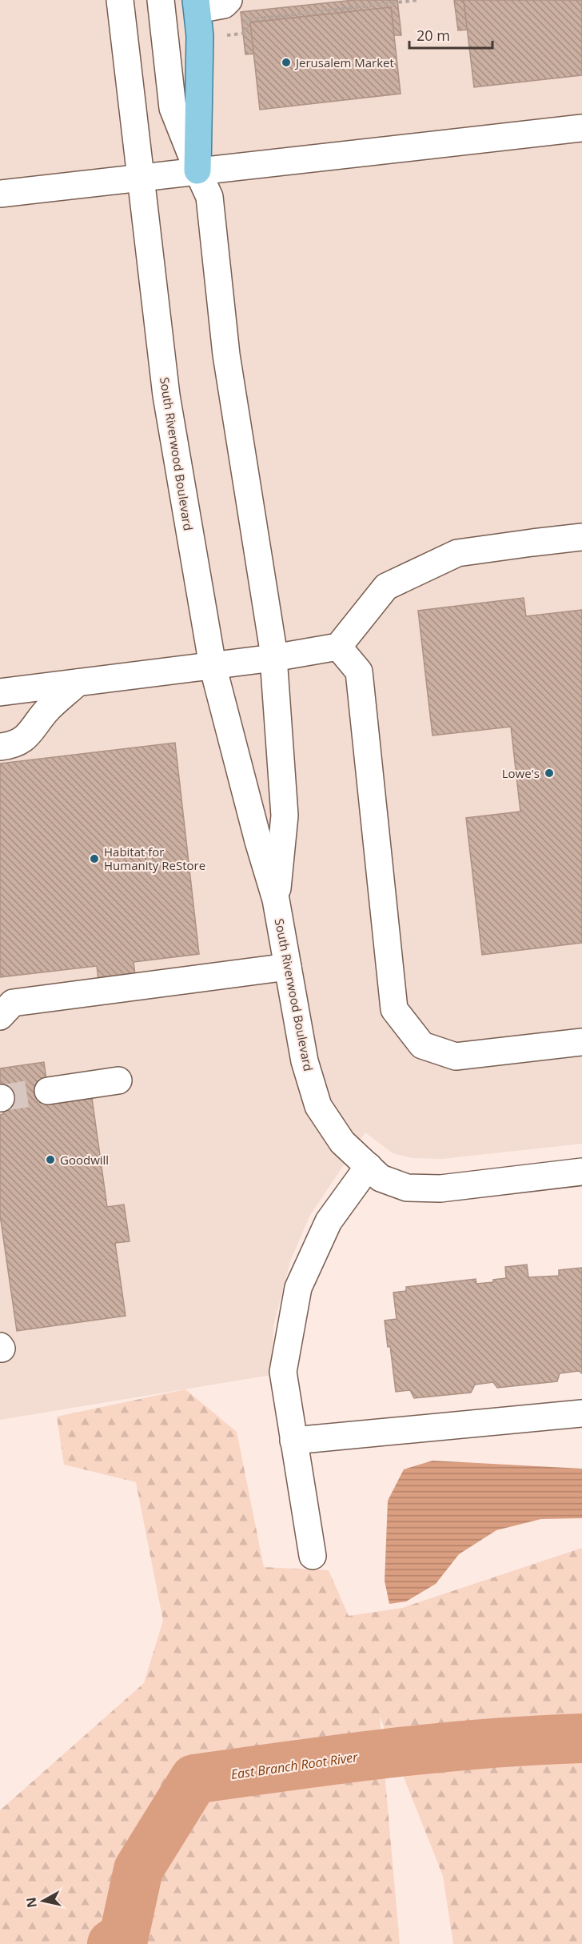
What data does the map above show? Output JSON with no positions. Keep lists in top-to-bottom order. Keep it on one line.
{"streets":{"street":["South Riverwood Boulevard"]},"water":["East Branch Root River"],"places":["Jerusalem Market","Lowe's","Habitat for Humanity ReStore","Goodwill"],"scale_bar":"20 m","north":"left"}
